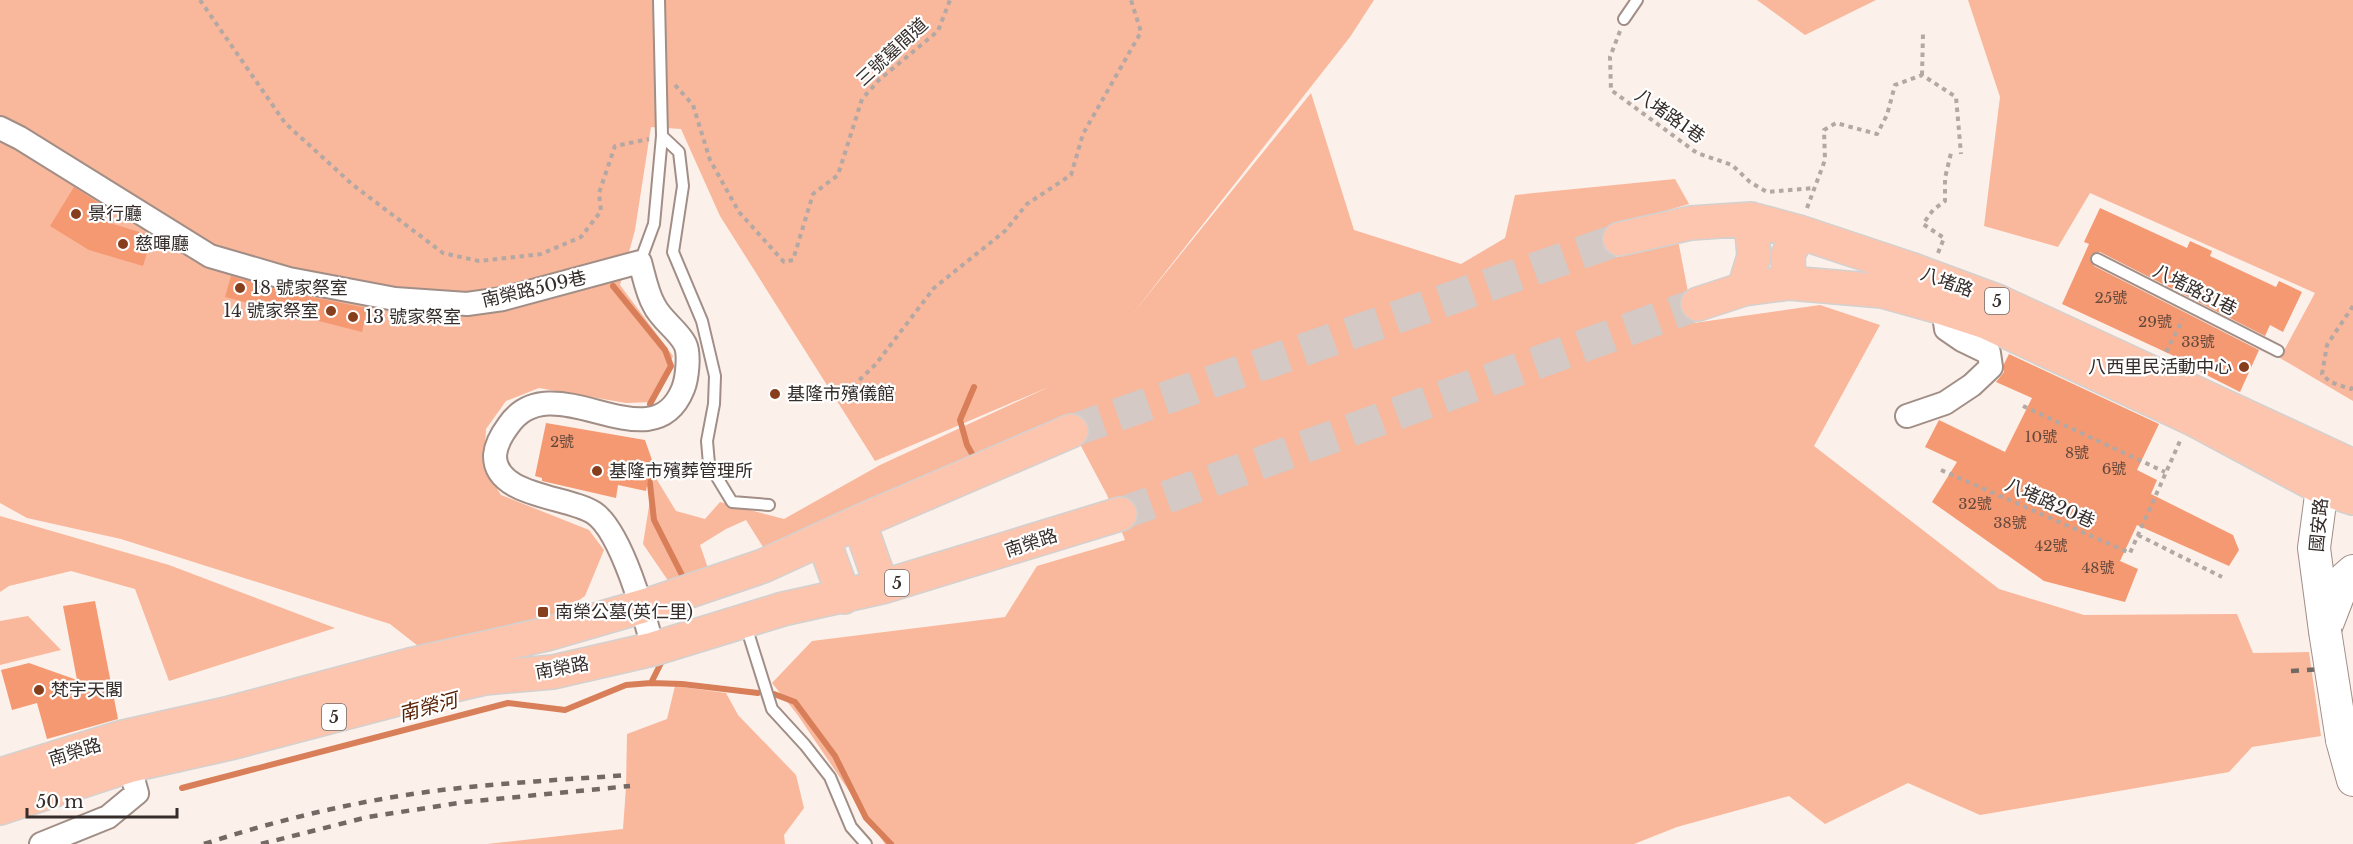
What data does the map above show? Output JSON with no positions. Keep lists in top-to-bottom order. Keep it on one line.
{"streets":{"main road":["八堵路","5","南榮路"],"street":["南榮路509巷","國安路"],"lane":["八堵路31巷"],"path":["三號墓間道","八堵路1巷","八堵路20巷"]},"crossings":[["八堵路","八堵路20巷"],["八堵路","國安路"],["5","南榮路"]],"water":["南榮河"],"places":{"other":["景行廳","慈暉廳","18 號家祭室","14 號家祭室","13 號家祭室","八西里民活動中心","基隆市殯儀館","基隆市殯葬管理所","梵宇天閣"],"transit":["南榮公墓(英仁里)"]},"house_numbers":["25號","29號","33號","10號","2號","8號","6號","32號","38號","42號","48號"],"scale_bar":"50 m"}
